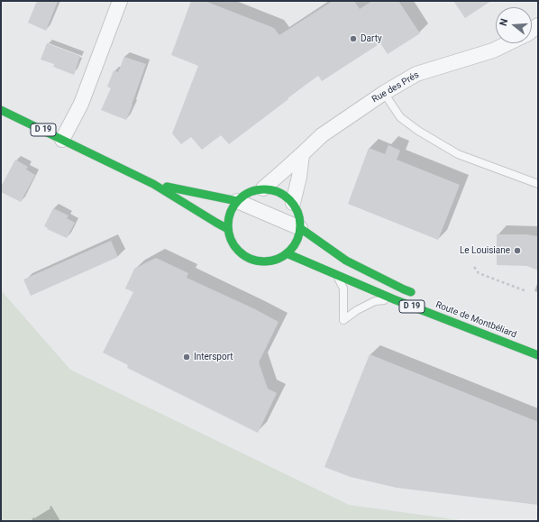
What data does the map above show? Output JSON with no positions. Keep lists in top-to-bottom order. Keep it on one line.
{"streets":{"main road":["D 19","Route de Montbéliard"],"street":["Rue des Prés"]},"places":["Darty","Le Louisiane","Intersport"],"north":"left"}
